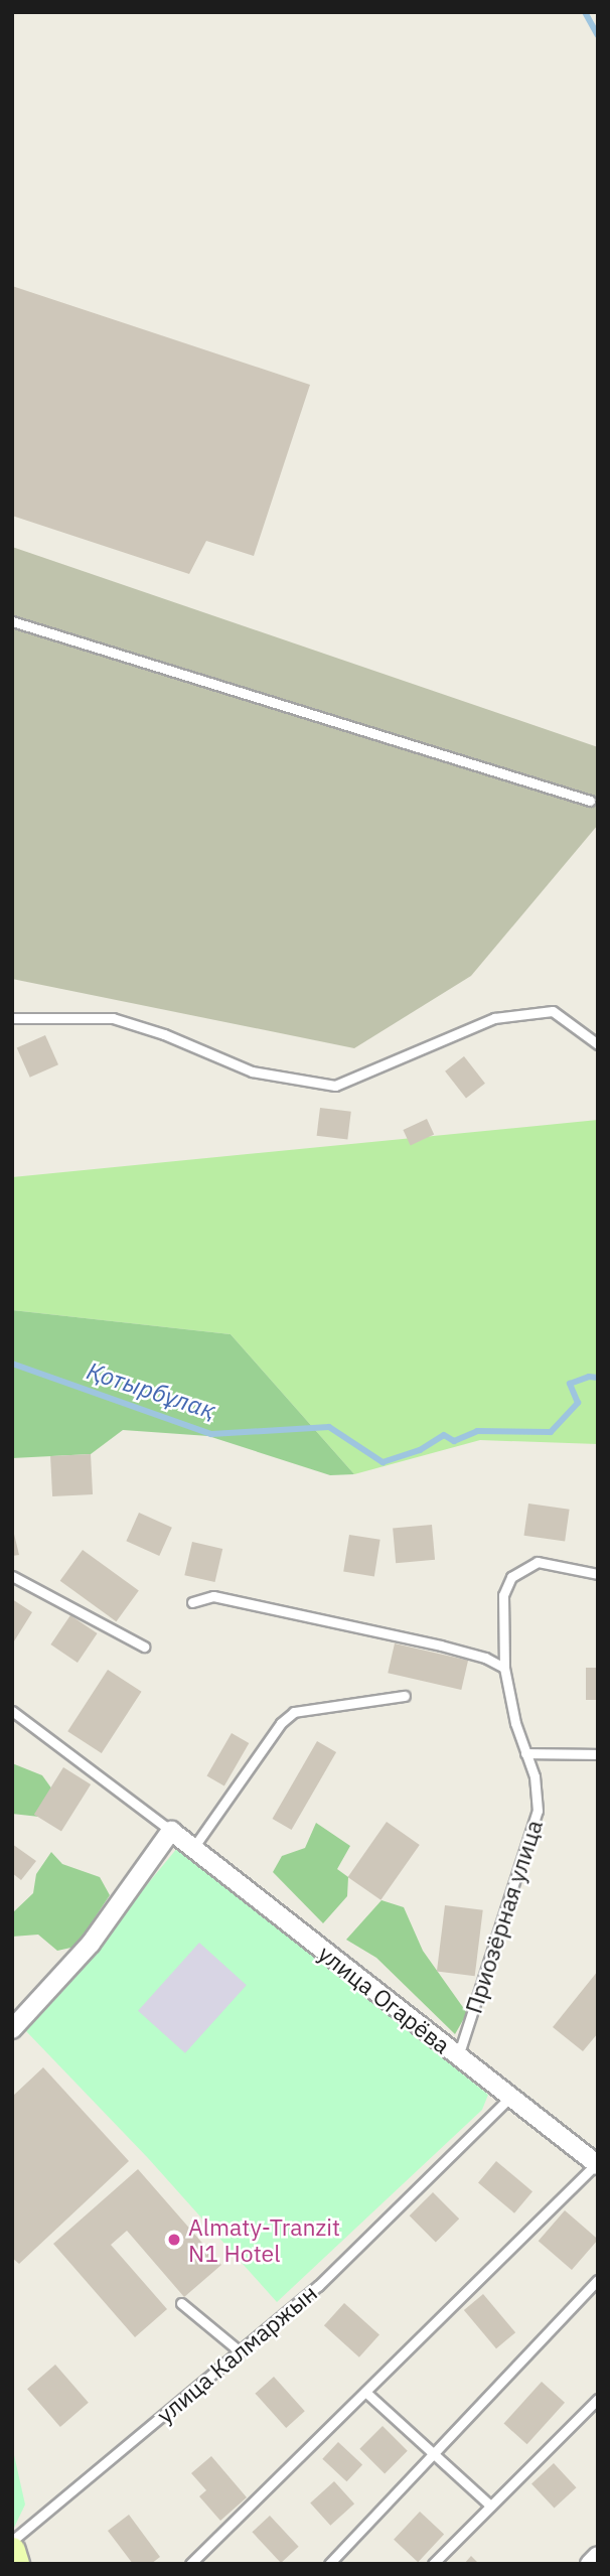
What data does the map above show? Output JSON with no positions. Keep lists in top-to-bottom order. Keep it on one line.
{"streets":{"street":["улица Огарёва"],"lane":["Приозёрная улица","улица Калмаржын"]},"crossings":[["Приозёрная улица","улица Огарёва"],["улица Огарёва","улица Калмаржын"]],"water":["Қотырбұлақ"],"places":["Almaty-Tranzit N1 Hotel"]}
